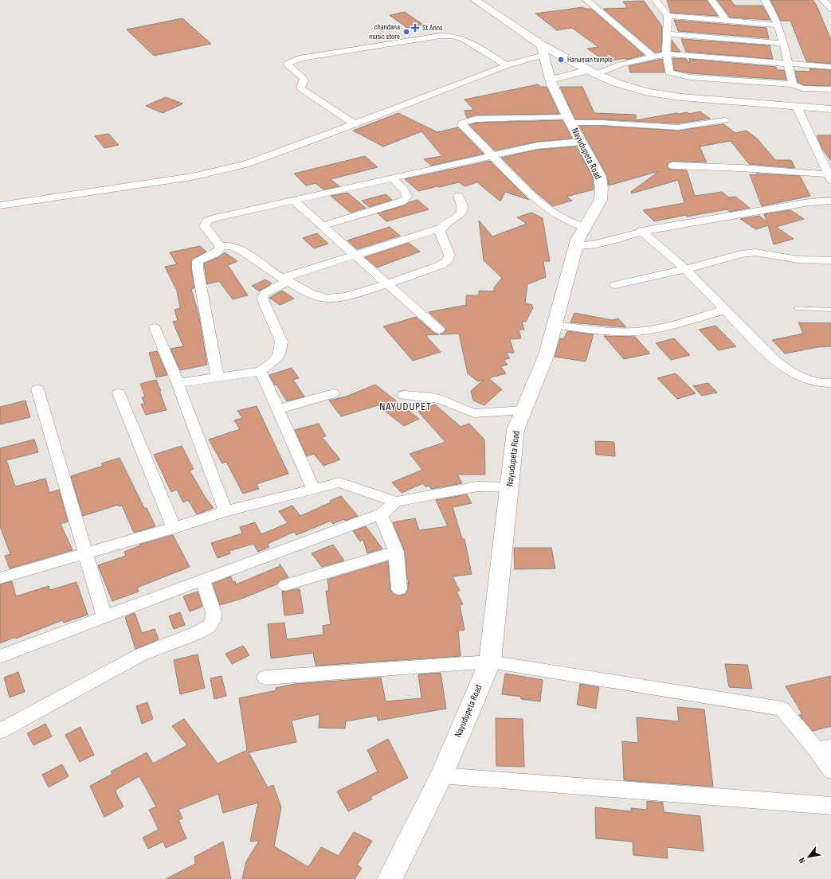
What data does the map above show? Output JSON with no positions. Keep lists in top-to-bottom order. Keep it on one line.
{"streets":{"street":["Nayudupeta Road"]},"districts":["NAYUDUPET"],"places":{"health":["St Anns"],"other":["chandana music store","Hanuman temple"]},"north":"bottom left"}
